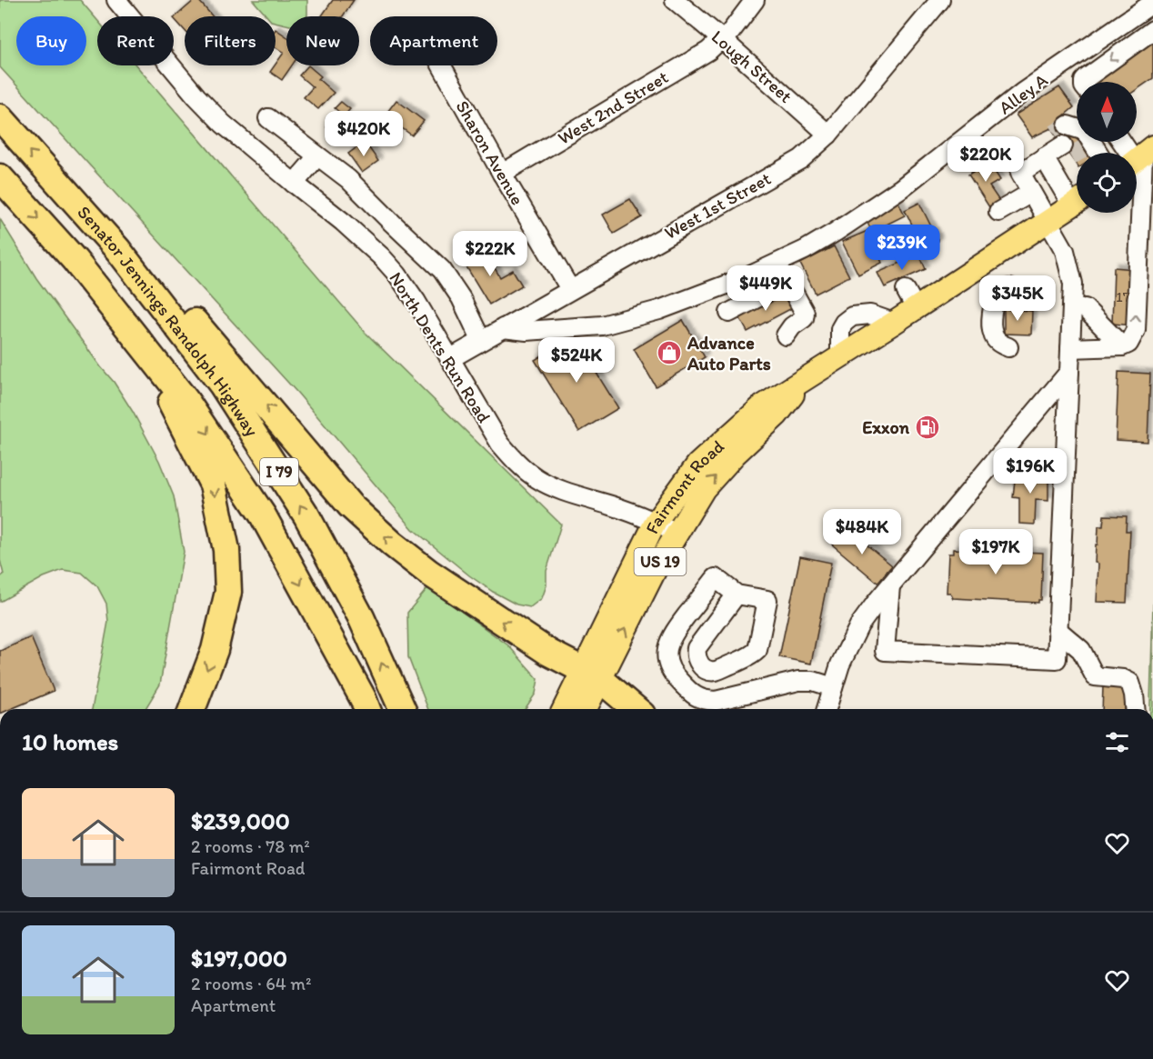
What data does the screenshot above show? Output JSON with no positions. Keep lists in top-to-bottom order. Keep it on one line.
{"streets":{"highway":["Senator Jennings Randolph Highway","I 79"],"main road":["Fairmont Road","US 19"],"street":["Lough Street","Alley A","West 2nd Street","Sharon Avenue","West 1st Street","North Dents Run Road"]},"crossings":[["Lough Street","West 2nd Street"],["Lough Street","West 1st Street"],["Alley A","West 1st Street"],["West 2nd Street","Sharon Avenue"],["Sharon Avenue","West 1st Street"],["West 1st Street","North Dents Run Road"],["North Dents Run Road","Fairmont Road"]],"places":{"shop":["Advance Auto Parts"],"fuel station":["Exxon"]},"house_numbers":["17"],"north":"top","page":{"chip":["Buy","Rent","Filters","New","Apartment"],"price":["$420K","$220K","$239K","$222K","$449K","$345K","$524K","$196K","$484K","$197K"],"heading":"10 homes","list":[{"name":"$239,000","note":"2 rooms · 78 m² · Fairmont Road"},{"name":"$197,000","note":"2 rooms · 64 m² · Apartment"}]}}
